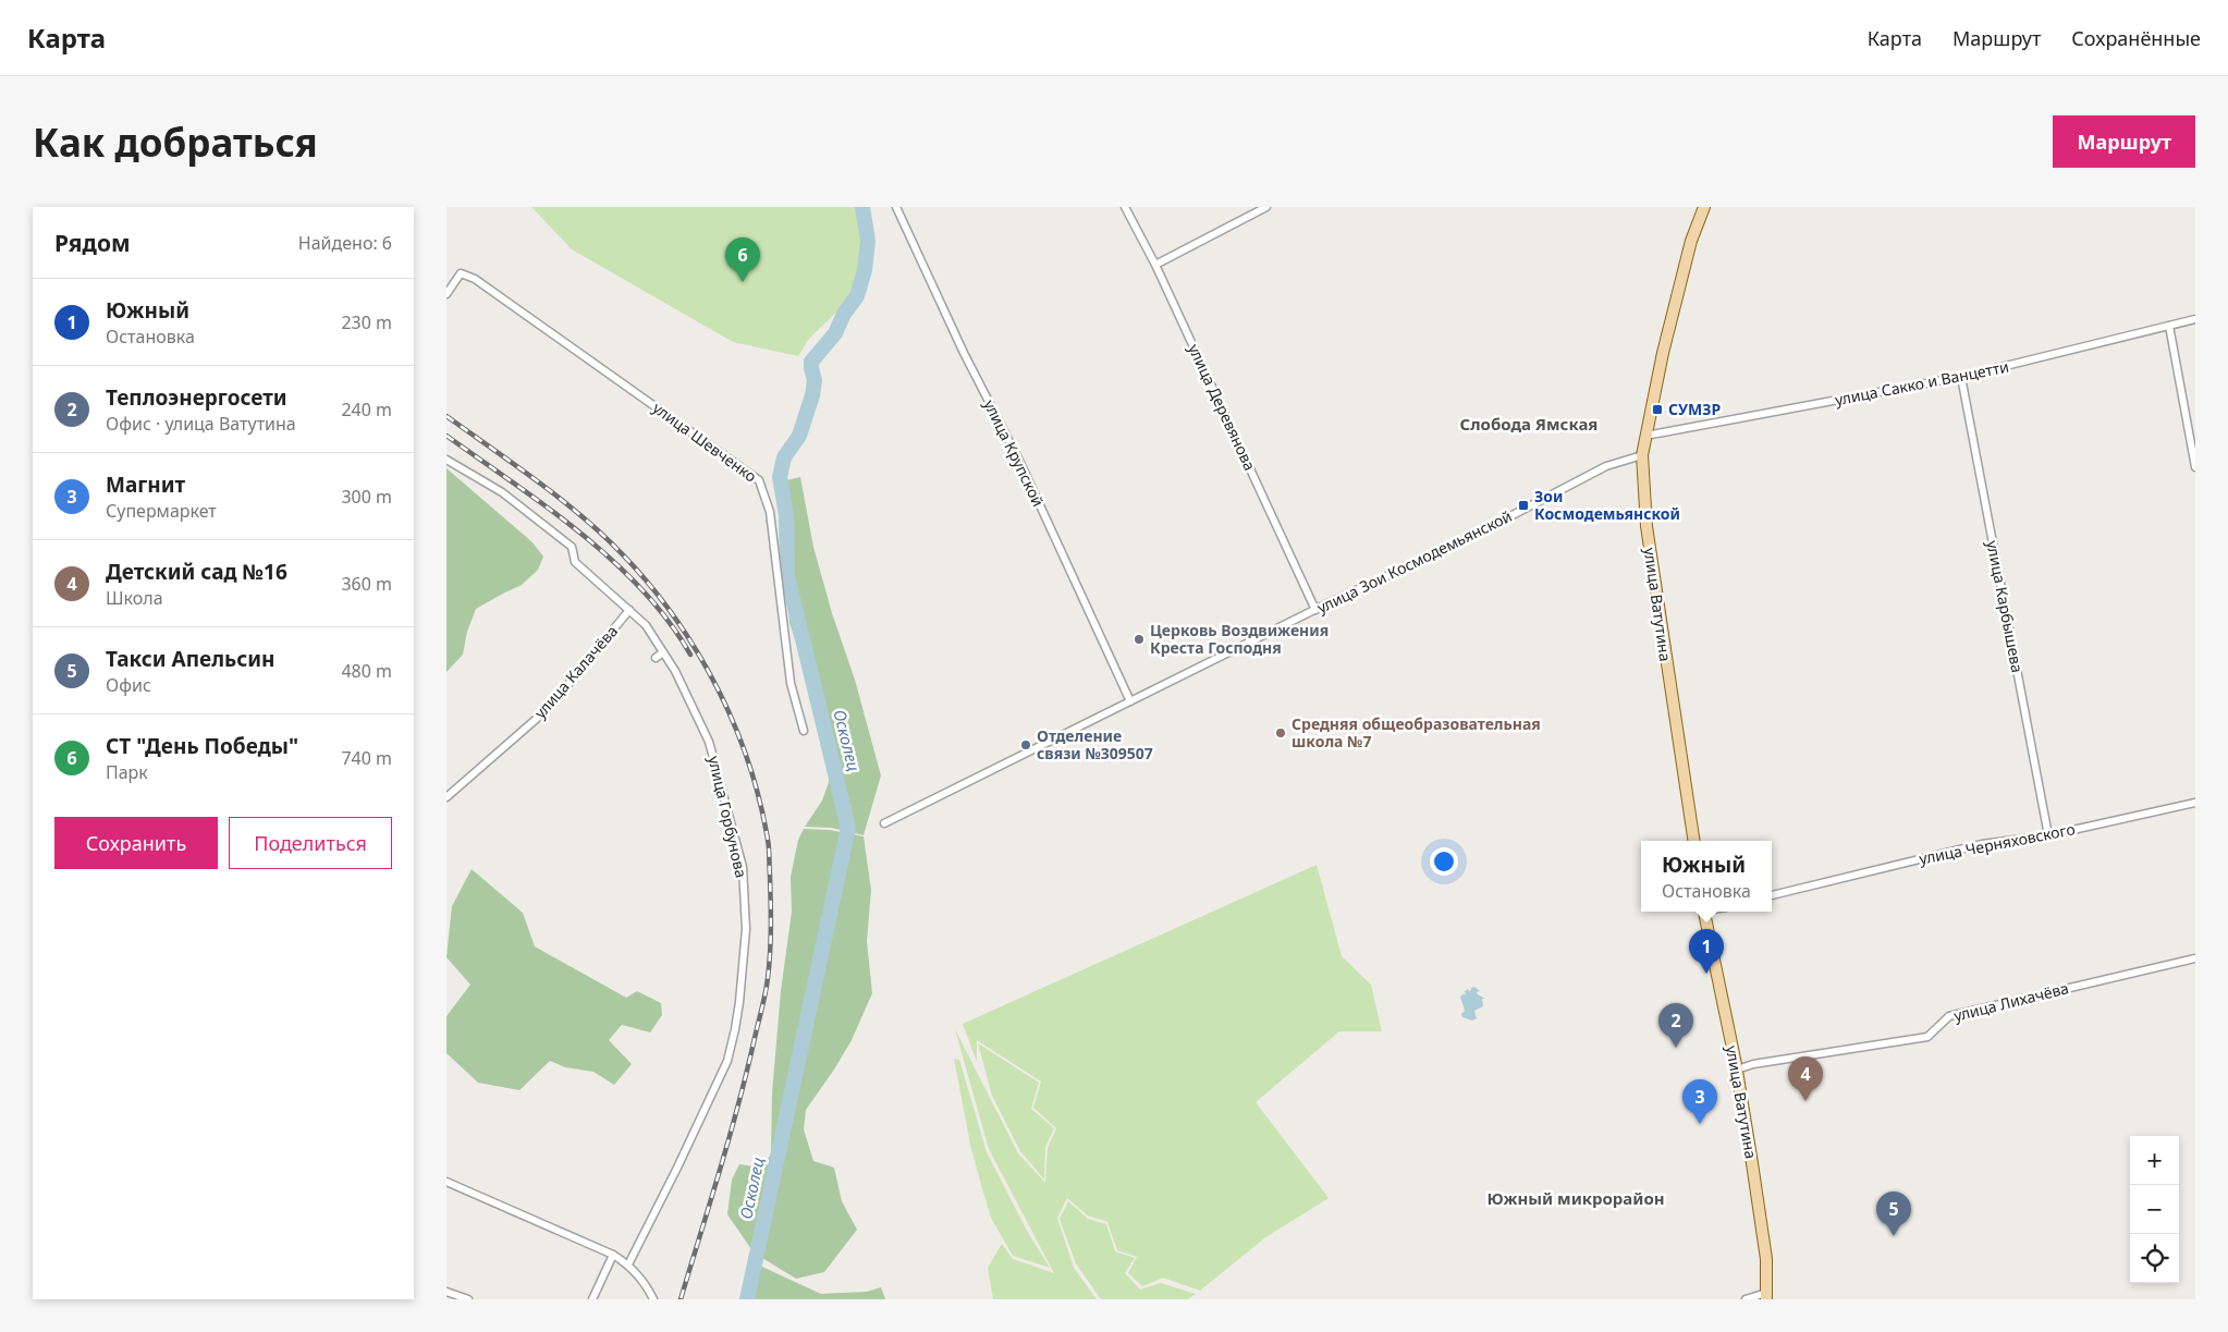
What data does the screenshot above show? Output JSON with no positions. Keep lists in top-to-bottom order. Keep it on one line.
{"streets":{"main road":["улица Ватутина"],"street":["улица Сакко и Ванцетти","улица Деревянова","улица Шевченко","улица Крупской","улица Зои Космодемьянской","улица Карбышева","улица Калачёва","улица Горбунова","улица Черняховского","улица Лихачёва"]},"crossings":[["улица Сакко и Ванцетти","улица Ватутина"],["улица Сакко и Ванцетти","улица Карбышева"],["улица Деревянова","улица Зои Космодемьянской"],["улица Крупской","улица Зои Космодемьянской"],["улица Зои Космодемьянской","улица Ватутина"],["улица Ватутина","улица Лихачёва"],["улица Карбышева","улица Черняховского"],["улица Калачёва","улица Горбунова"]],"districts":["Слобода Ямская","Южный микрорайон"],"water":["Осколец"],"places":{"transit":["СУМЗР","Зои Космодемьянской"],"other":["Церковь Воздвижения Креста Господня","Средняя общеобразовательная школа №7","Отделение связи №309507"]},"page":{"header":"Карта","nav":["Карта","Маршрут","Сохранённые"],"buttons":["Маршрут",["Сохранить","Поделиться"]],"title":"Как добраться","heading":["Рядом","Найдено: 6"],"pins":["6","1","2","4","3","5"],"list":[{"mark":"1","name":"Южный","note":"Остановка","value":"230 m"},{"mark":"2","name":"Теплоэнергосети","note":"Офис · улица Ватутина","value":"240 m"},{"mark":"3","name":"Магнит","note":"Супермаркет","value":"300 m"},{"mark":"4","name":"Детский сад №16","note":"Школа","value":"360 m"},{"mark":"5","name":"Такси Апельсин","note":"Офис","value":"480 m"},{"mark":"6","name":"СТ \"День Победы\"","note":"Парк","value":"740 m"}],"popup":["Южный","Остановка"],"map_buttons":["+","−"]}}
